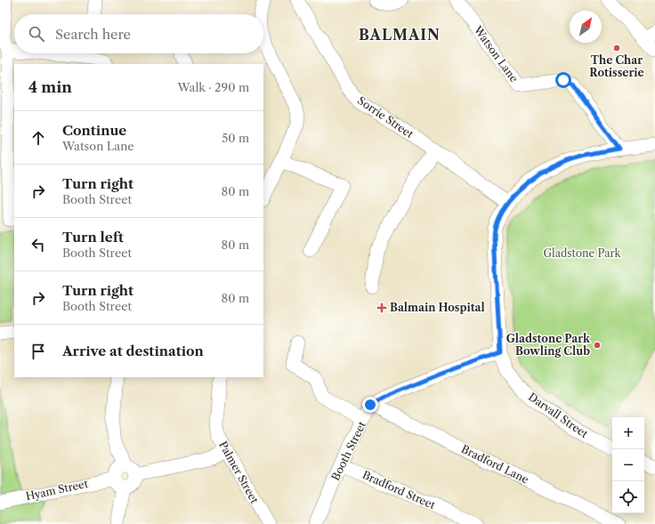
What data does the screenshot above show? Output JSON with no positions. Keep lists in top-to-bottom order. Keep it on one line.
{"streets":{"street":["Watson Lane","Sorrie Street","Darvall Street","Booth Street","Bradford Lane","Palmer Street","Hyam Street","Bradford Street"]},"crossings":[["Booth Street","Bradford Lane"],["Booth Street","Bradford Street"]],"districts":["BALMAIN"],"parks":["Gladstone Park"],"places":{"other":["The Char Rotisserie","Gladstone Park Bowling Club"],"health":["Balmain Hospital"]},"north":"top right","page":{"search":"Search here","heading":["4 min","Walk · 290 m"],"list":[["Continue","Watson Lane","50 m"],["Turn right","Booth Street","80 m"],["Turn left","Booth Street","80 m"],["Turn right","Booth Street","80 m"],"Arrive at destination"],"map_buttons":["+","−"]}}
